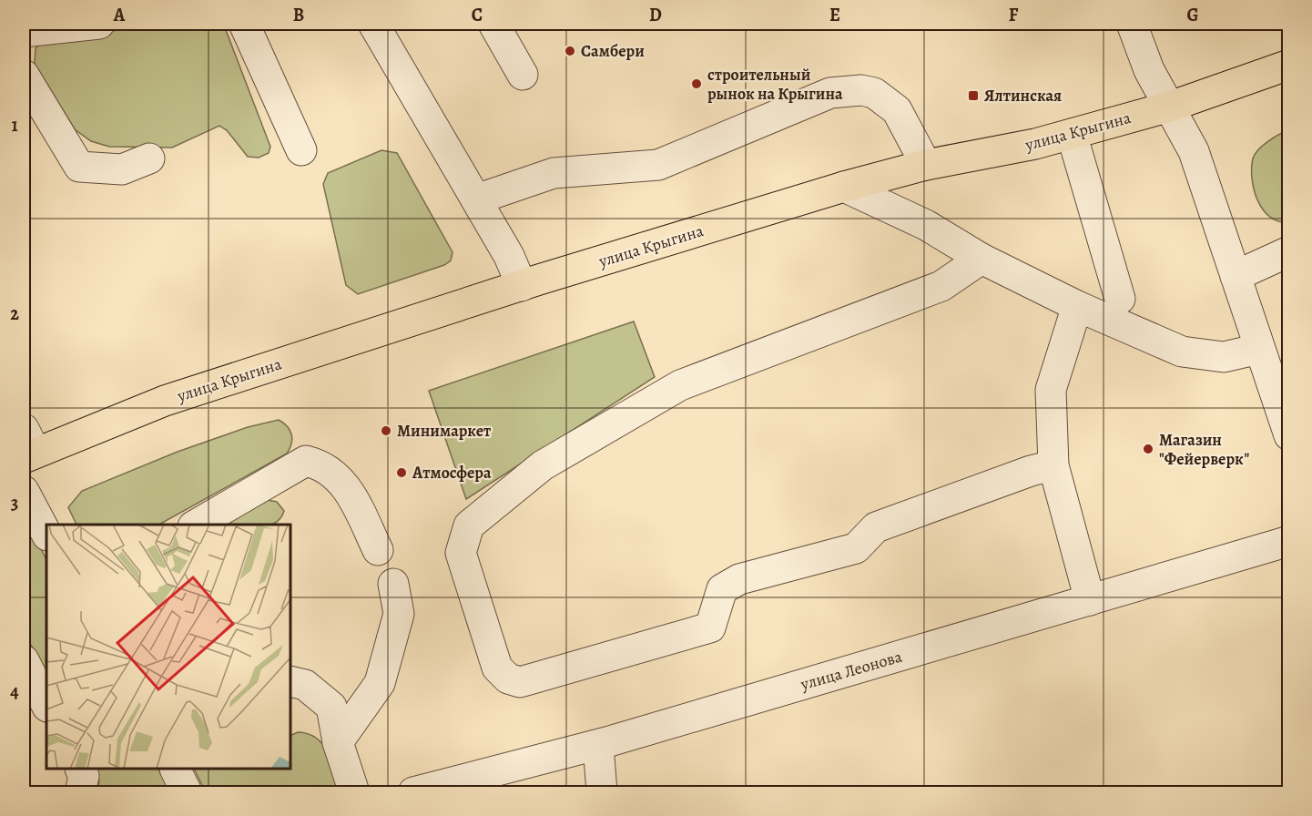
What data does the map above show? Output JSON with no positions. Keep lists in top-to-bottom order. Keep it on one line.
{"streets":{"main road":["улица Крыгина"],"street":["улица Леонова"]},"places":{"other":["Самбери","строительный рынок на Крыгина","Минимаркет","Магазин \"Фейерверк\"","Атмосфера"],"transit":["Ялтинская"]},"grid":{"columns":["A","B","C","D","E","F","G"],"rows":["1","2","3","4"]}}
